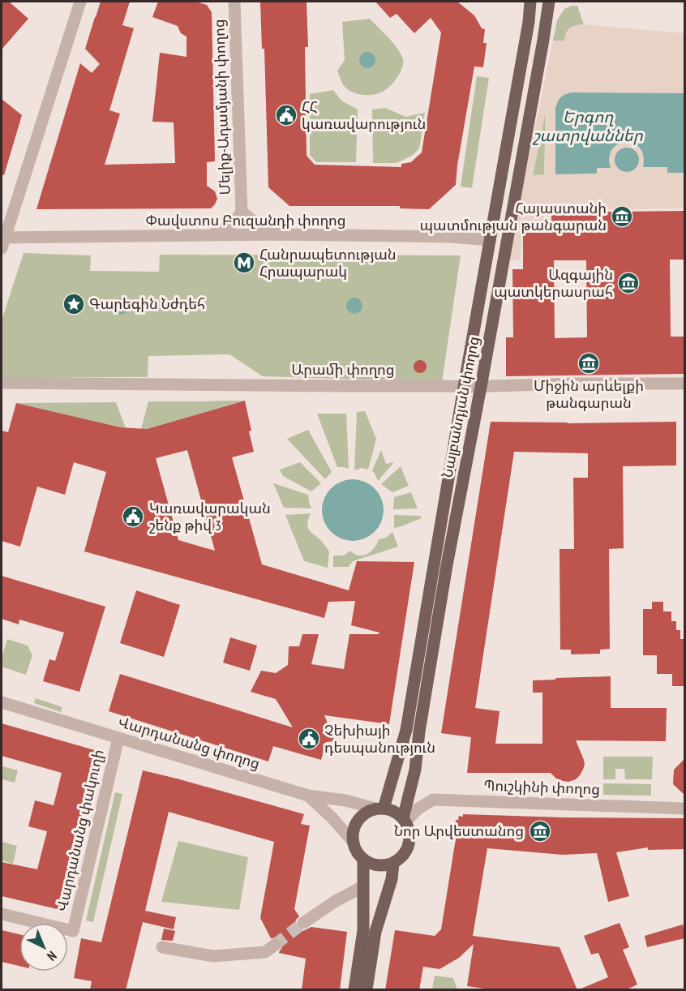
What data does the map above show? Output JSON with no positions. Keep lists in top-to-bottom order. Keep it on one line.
{"streets":{"main road":["Նալբանդյան փողոց"],"street":["Մելիք-Ադամյանի փողոց","Փավստոս Բուզանդի փողոց","Արամի փողոց","Վարդանանց փողոց","Պուշկինի փողոց","Վարդանանց փակուղի"]},"crossings":[["Մելիք-Ադամյանի փողոց","Փավստոս Բուզանդի փողոց"],["Փավստոս Բուզանդի փողոց","Նալբանդյան փողոց"],["Արամի փողոց","Նալբանդյան փողոց"],["Նալբանդյան փողոց","Վարդանանց փողոց"],["Նալբանդյան փողոց","Պուշկինի փողոց"],["Վարդանանց փողոց","Պուշկինի փողոց"],["Վարդանանց փողոց","Վարդանանց փակուղի"]],"water":["Երգող շատրվաններ"],"places":{"public building":["ՀՀ կառավարություն","Կառավարական շենք թիվ 3","Չեխիայի դեսպանություն"],"museum":["Հայաստանի պատմության թանգարան","Ազգային պատկերասրահ","Միջին արևելքի թանգարան","Նոր Արվեստանոց"],"metro station":["Հանրապետության Հրապարակ"],"place":["Գարեգին Նժդեհ"]},"north":"bottom right"}
